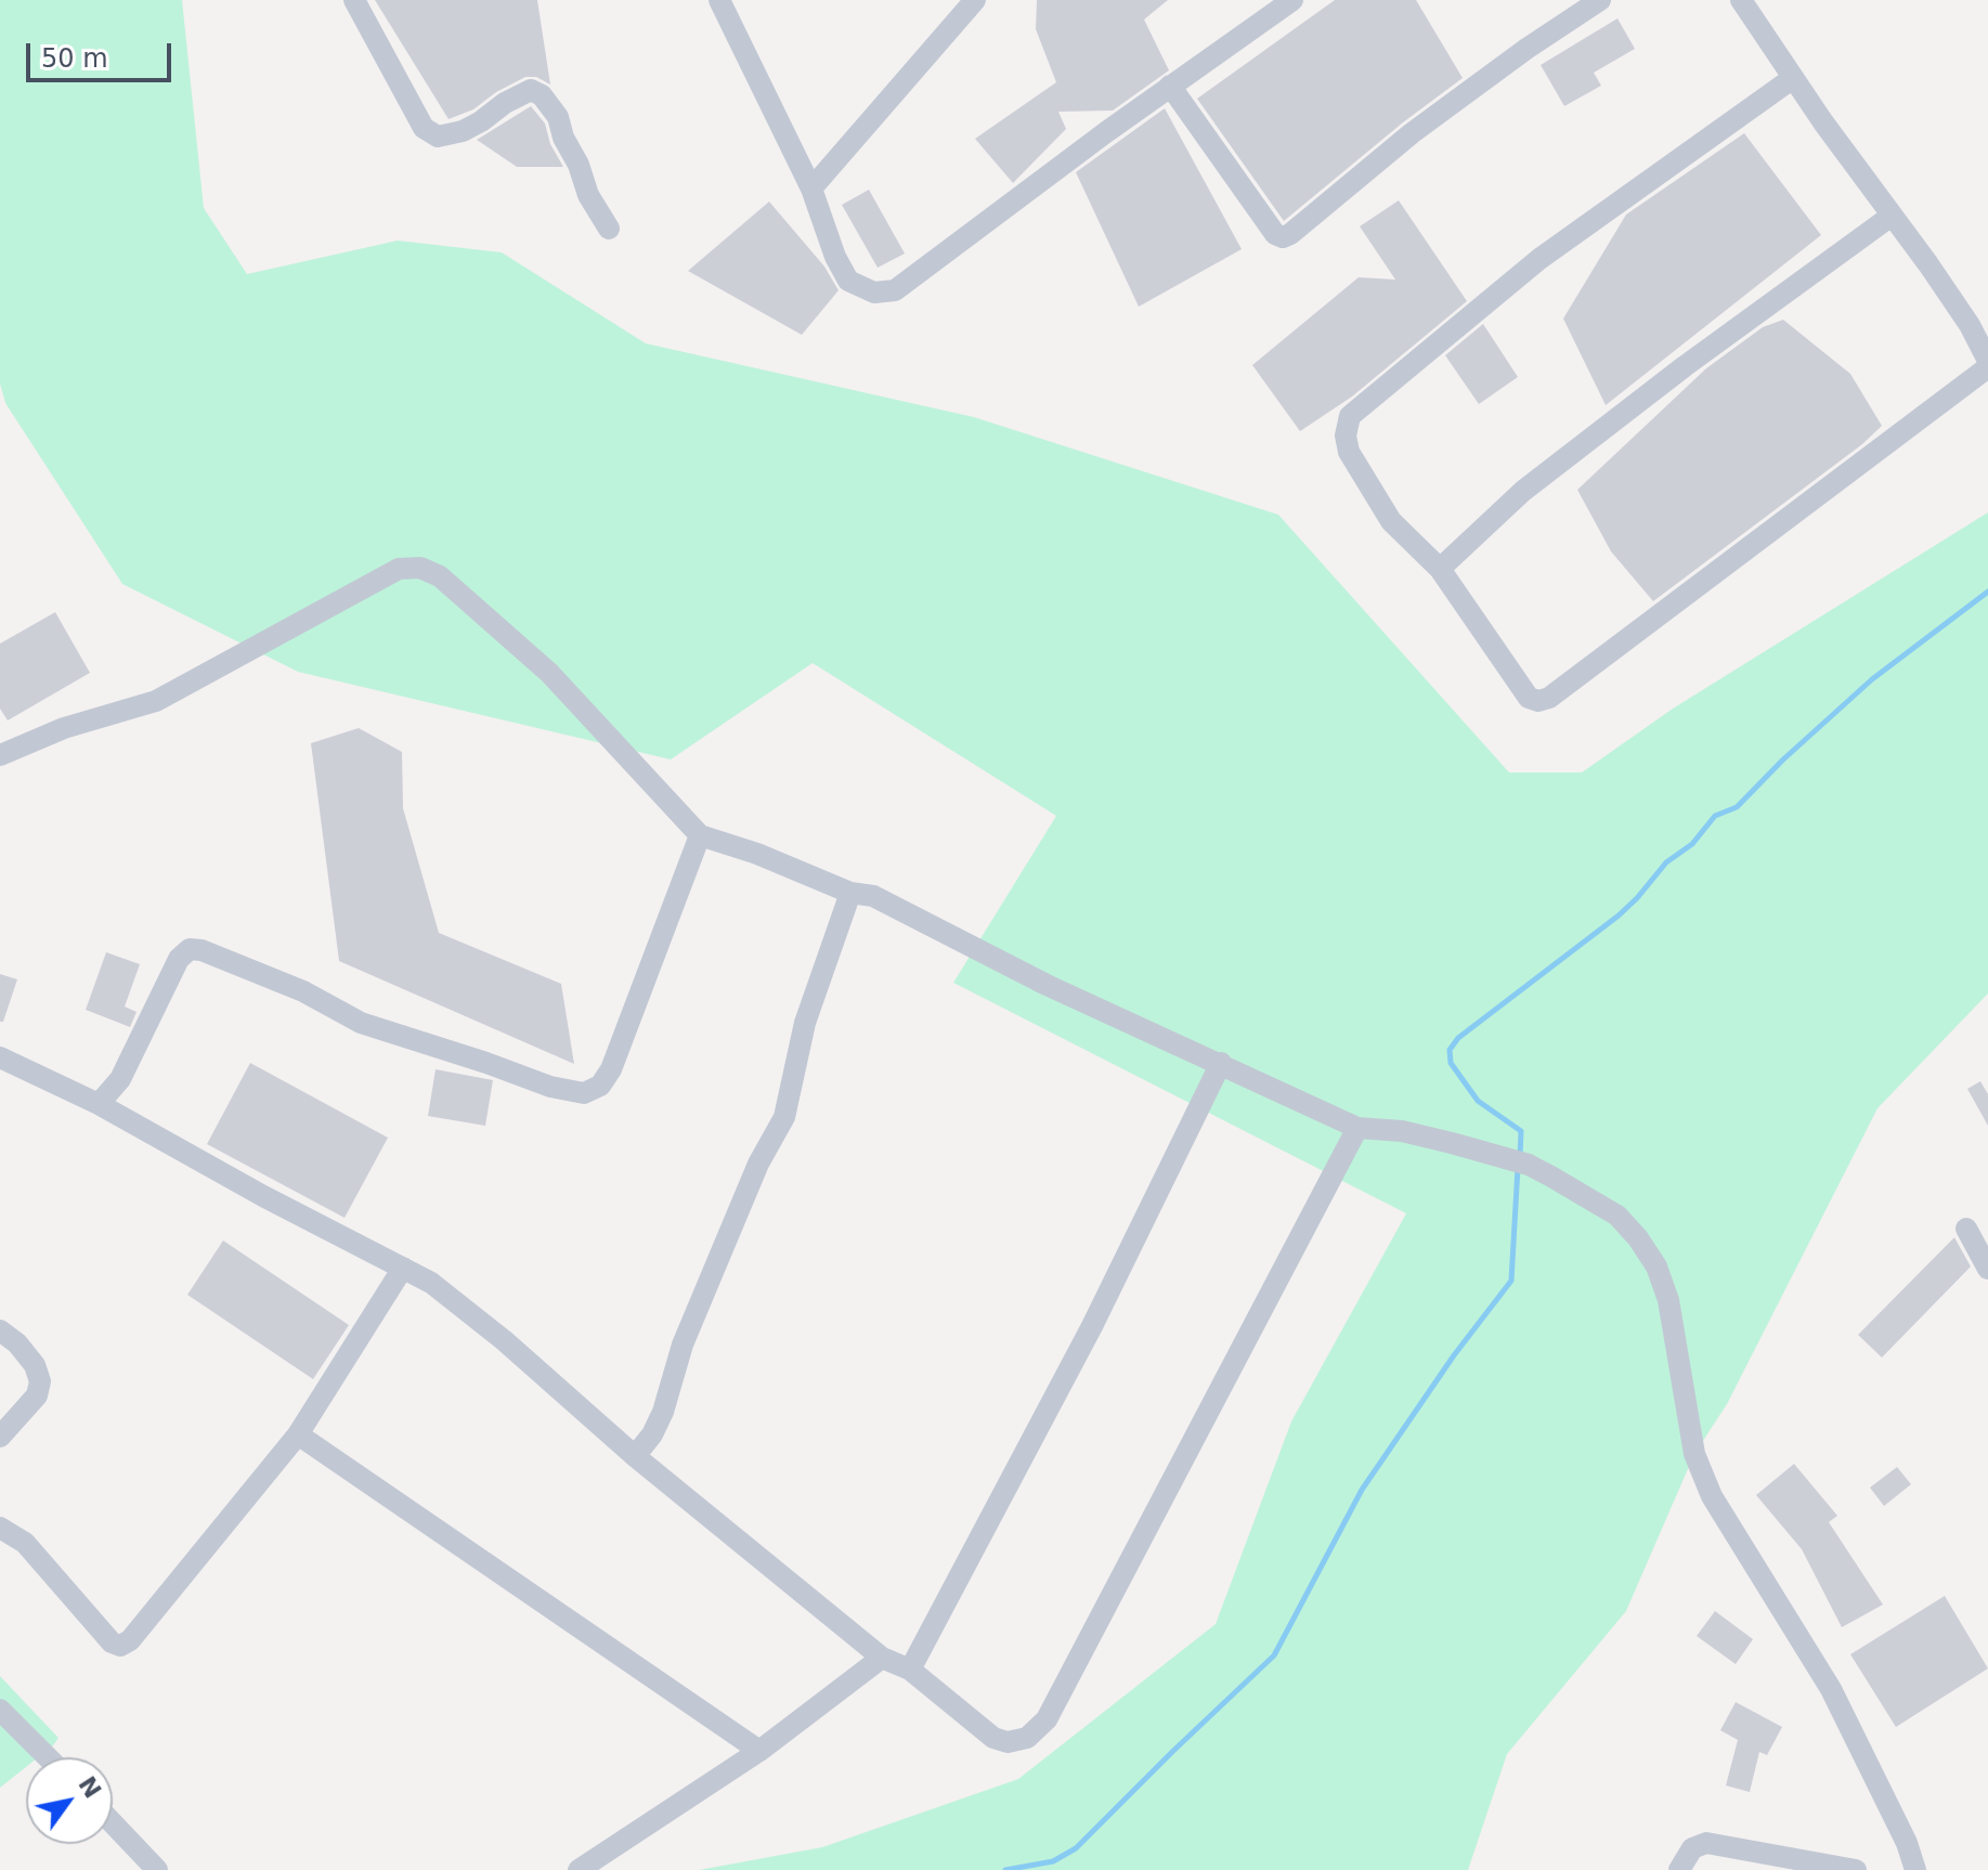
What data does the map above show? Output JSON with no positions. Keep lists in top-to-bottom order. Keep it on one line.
{"scale_bar":"50 m","north":"top right"}
